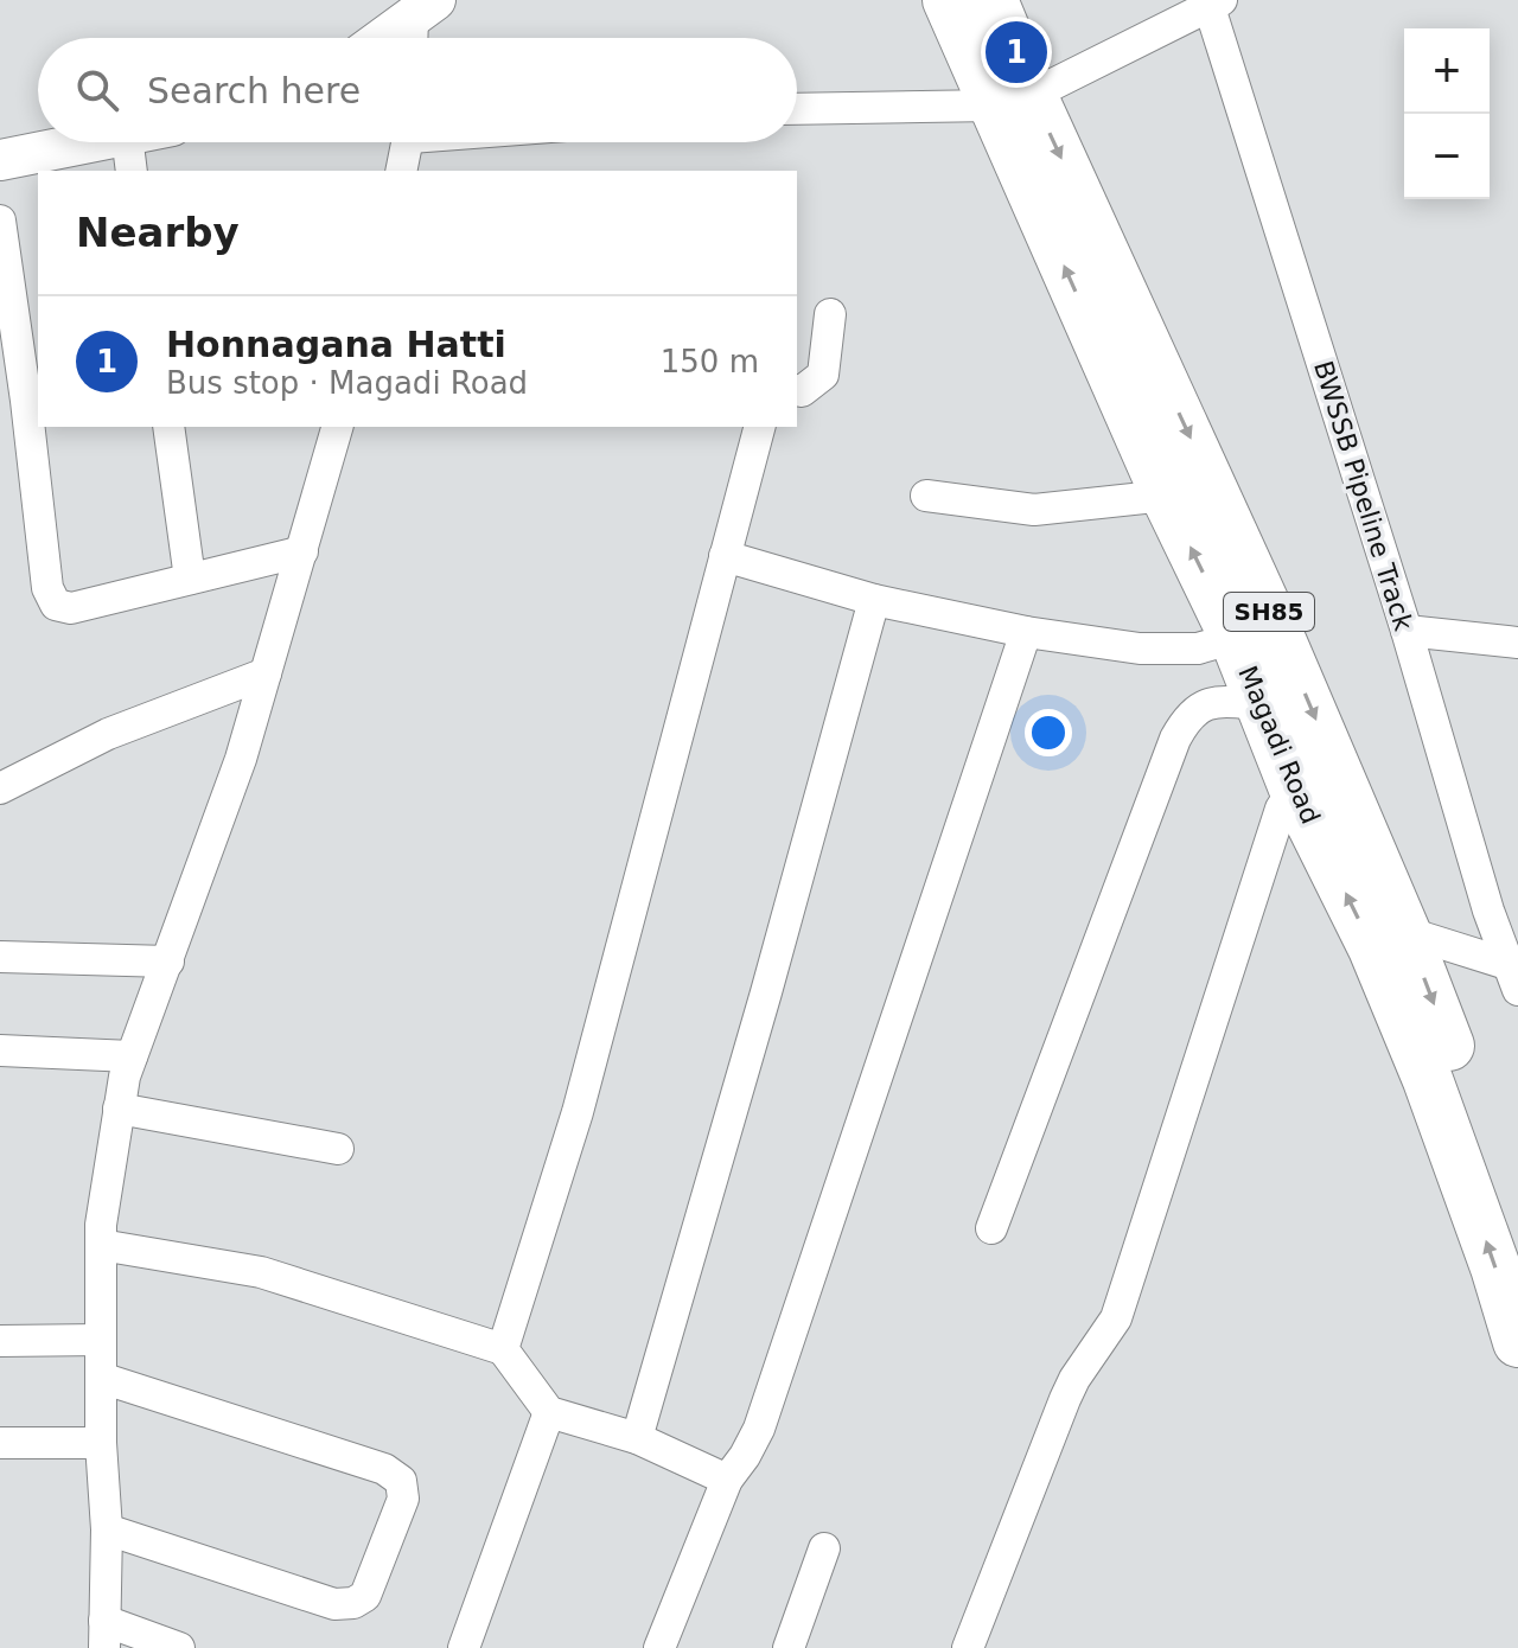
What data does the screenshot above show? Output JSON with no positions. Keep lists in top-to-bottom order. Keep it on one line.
{"streets":{"main road":["SH85","Magadi Road"],"street":["BWSSB Pipeline Track"]},"page":{"pins":"1","map_buttons":["+","−"],"search":"Search here","heading":"Nearby","list":[{"mark":"1","name":"Honnagana Hatti","note":"Bus stop · Magadi Road","value":"150 m"}]}}
